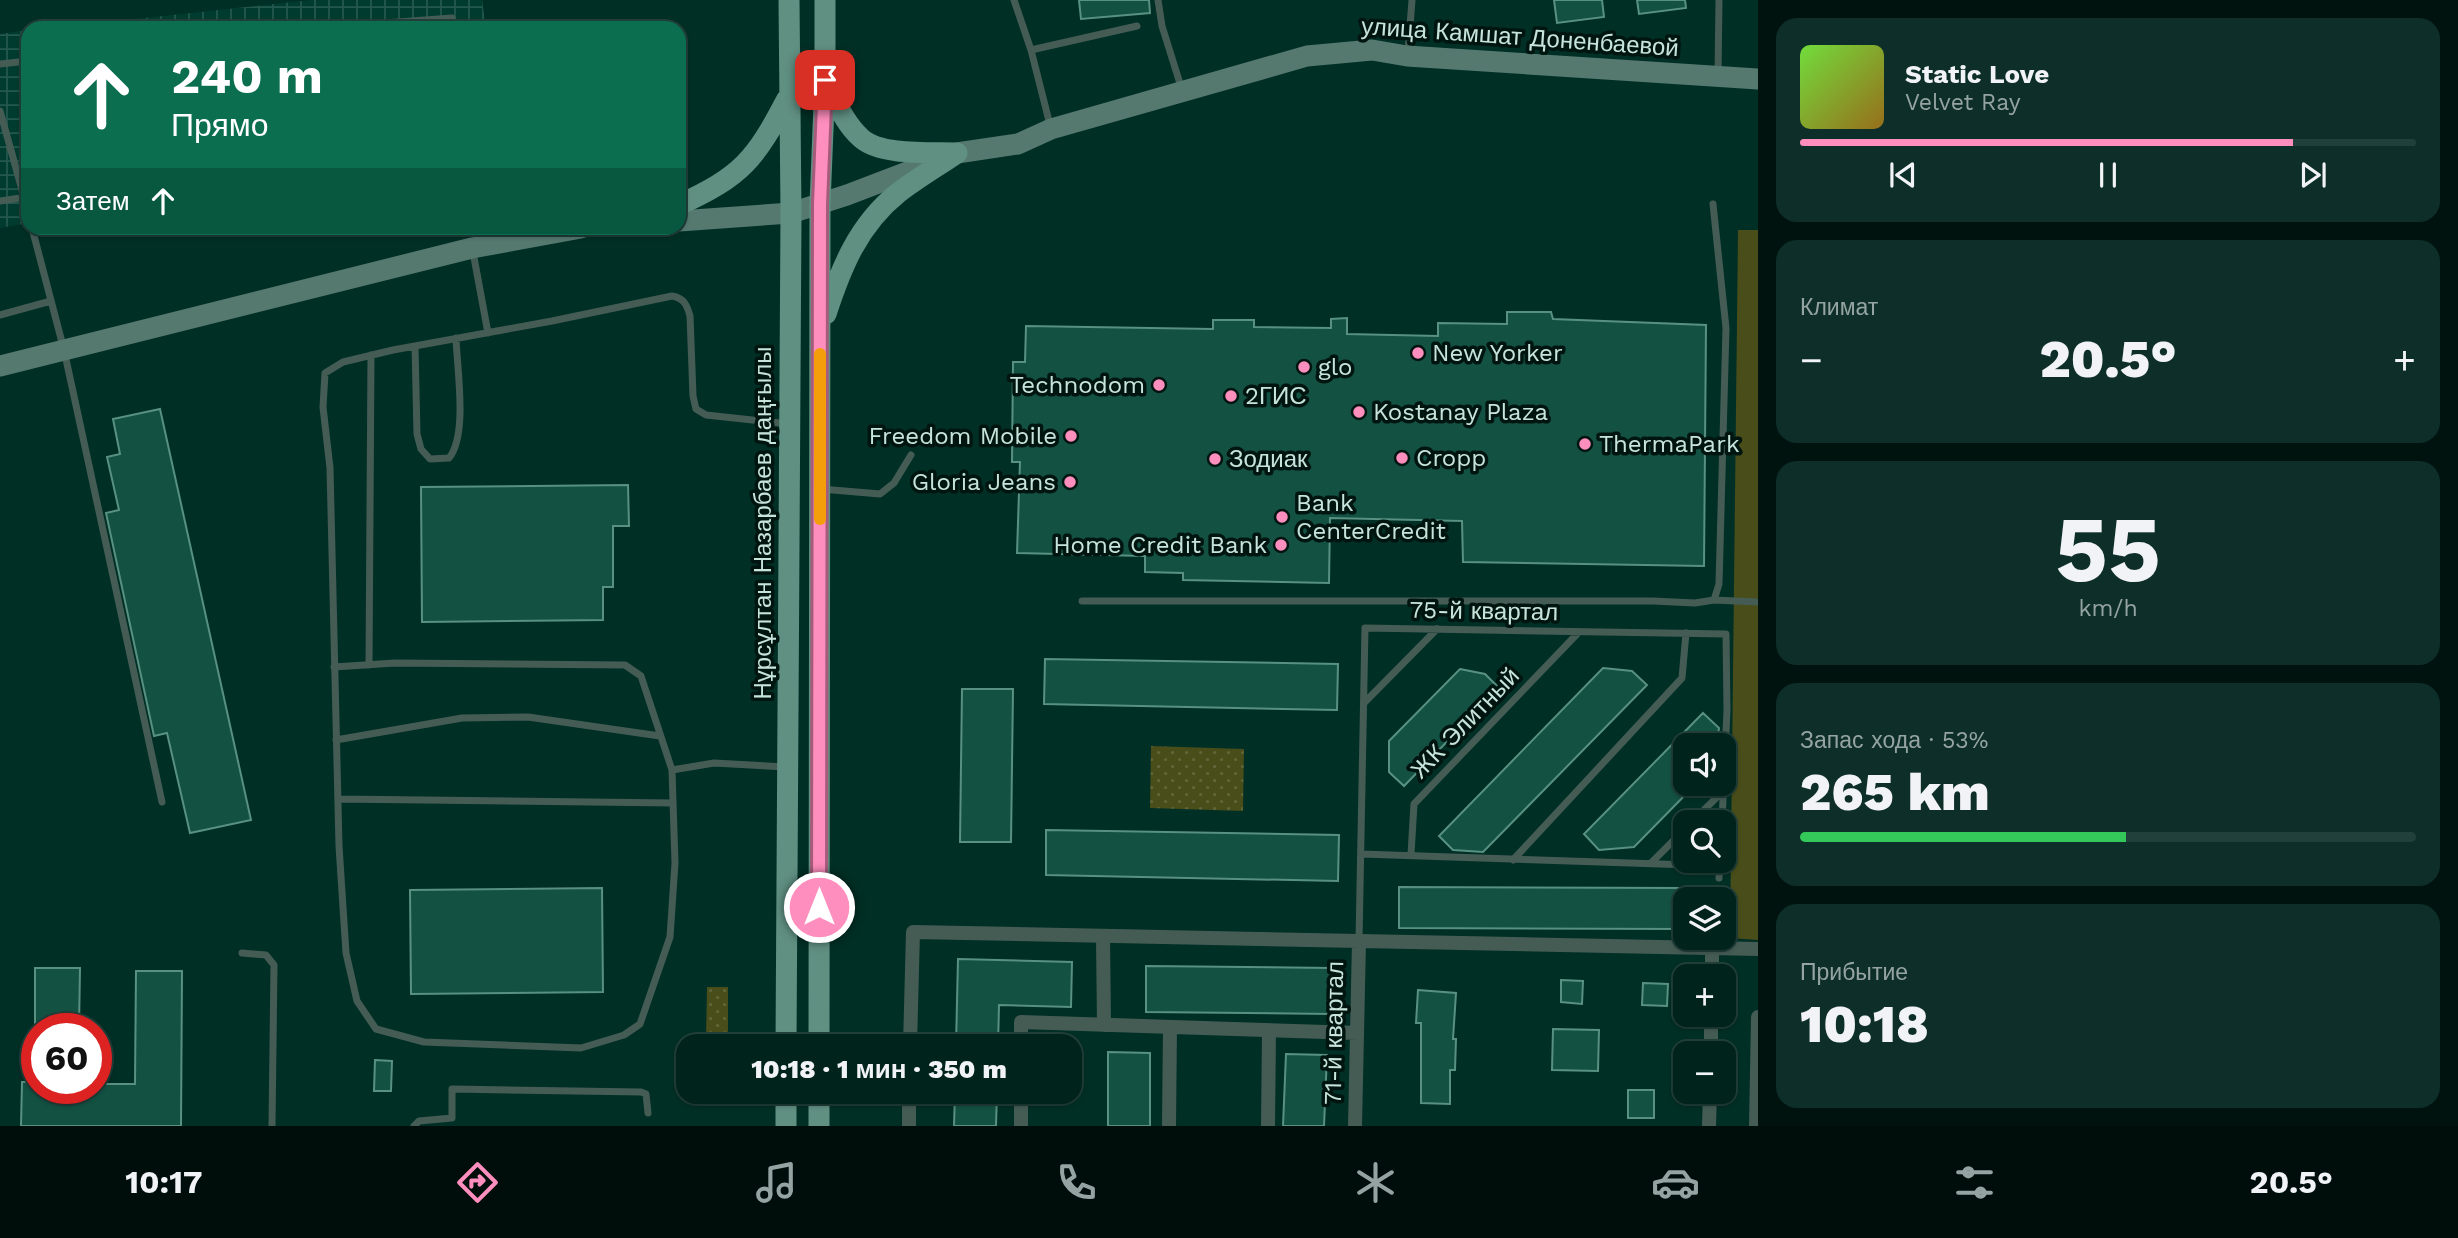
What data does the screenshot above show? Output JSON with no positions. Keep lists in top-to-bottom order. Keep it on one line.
{"streets":{"main road":["Нұрсұлтан Назарбаев даңғылы"],"street":["улица Камшат Доненбаевой","71-й квартал"],"lane":["75-й квартал","ЖК Элитный"]},"crossings":[["улица Камшат Доненбаевой","Нұрсұлтан Назарбаев даңғылы"],["75-й квартал","ЖК Элитный"],["75-й квартал","71-й квартал"]],"places":["New Yorker","glo","Technodom","2ГИС","Kostanay Plaza","Freedom Mobile","ThermaPark","Cropp","Зодиак","Gloria Jeans","Bank CenterCredit","Home Credit Bank"],"page":{"turn":["240 m","Прямо"],"song":["Static Love","Velvet Ray"],"then":"Затем","tile":["Климат",["55","km/h"],["Запас хода · 53%","265 km"],["Прибытие","10:18"]],"heat":["−","20.5°","+"],"map_buttons":["+","−"],"limit":"60","trip":"10:18 · 1 мин · 350 m","tabs":["10:17","20.5°"]}}
